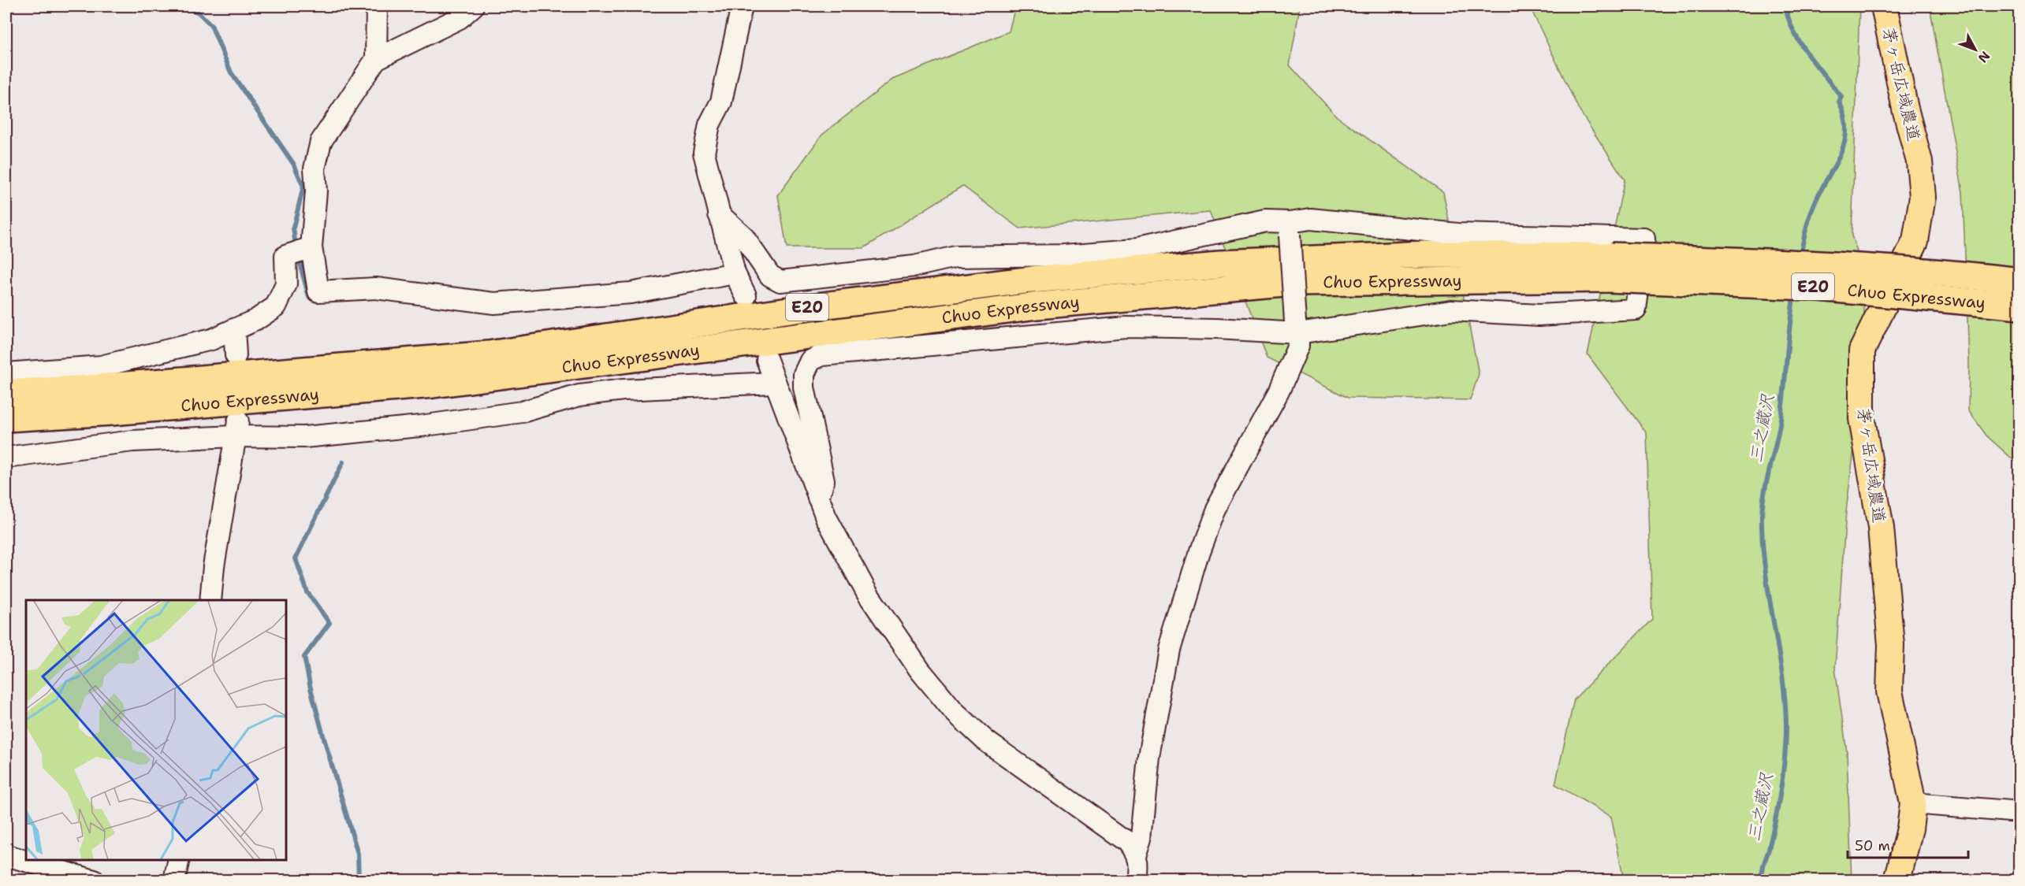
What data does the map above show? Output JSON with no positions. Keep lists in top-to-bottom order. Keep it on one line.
{"streets":{"highway":["Chuo Expressway","E20"],"main road":["茅ヶ岳広域農道"]},"water":["三之蔵沢"],"scale_bar":"50 m","north":"bottom right"}
